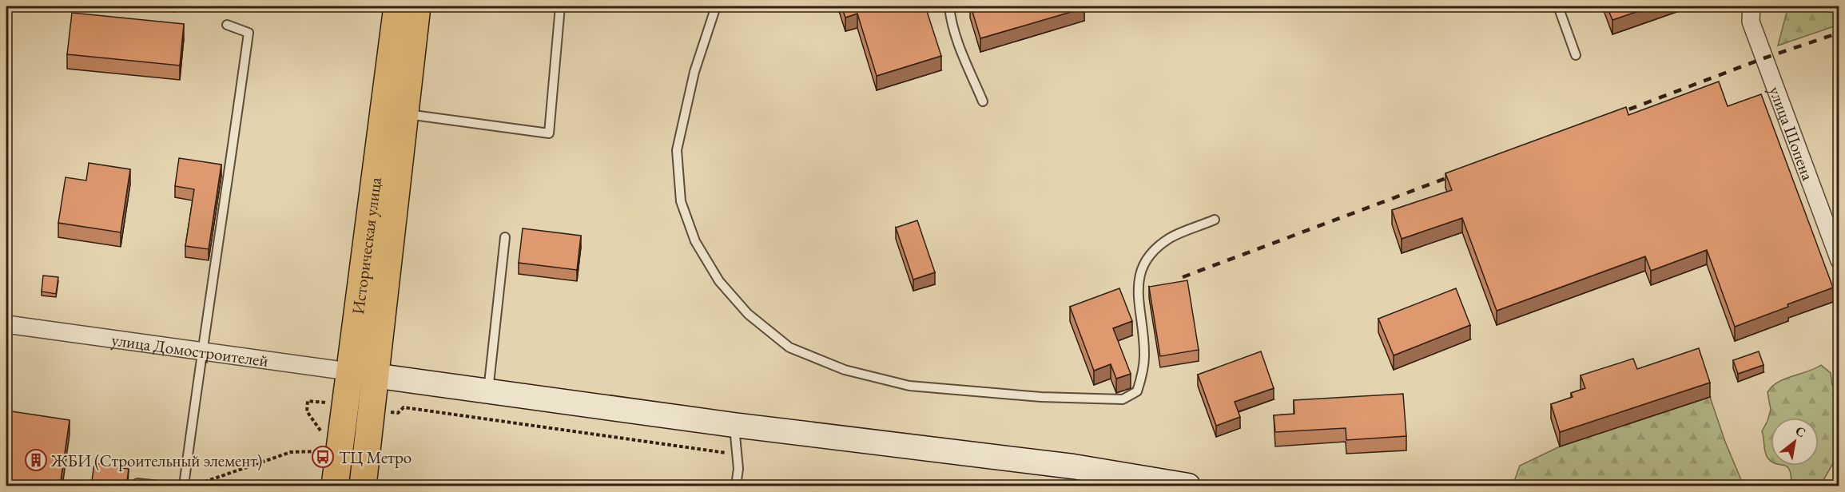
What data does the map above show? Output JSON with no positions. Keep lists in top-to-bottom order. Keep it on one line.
{"streets":{"highway":["Историческая улица"],"main road":["улица Домостроителей"],"street":["улица Шопена"]},"crossings":[["Историческая улица","улица Домостроителей"]],"places":{"bus stop":["ТЦ Метро"],"building":["ЖБИ (Строительный элемент)"]},"north":"top right"}
